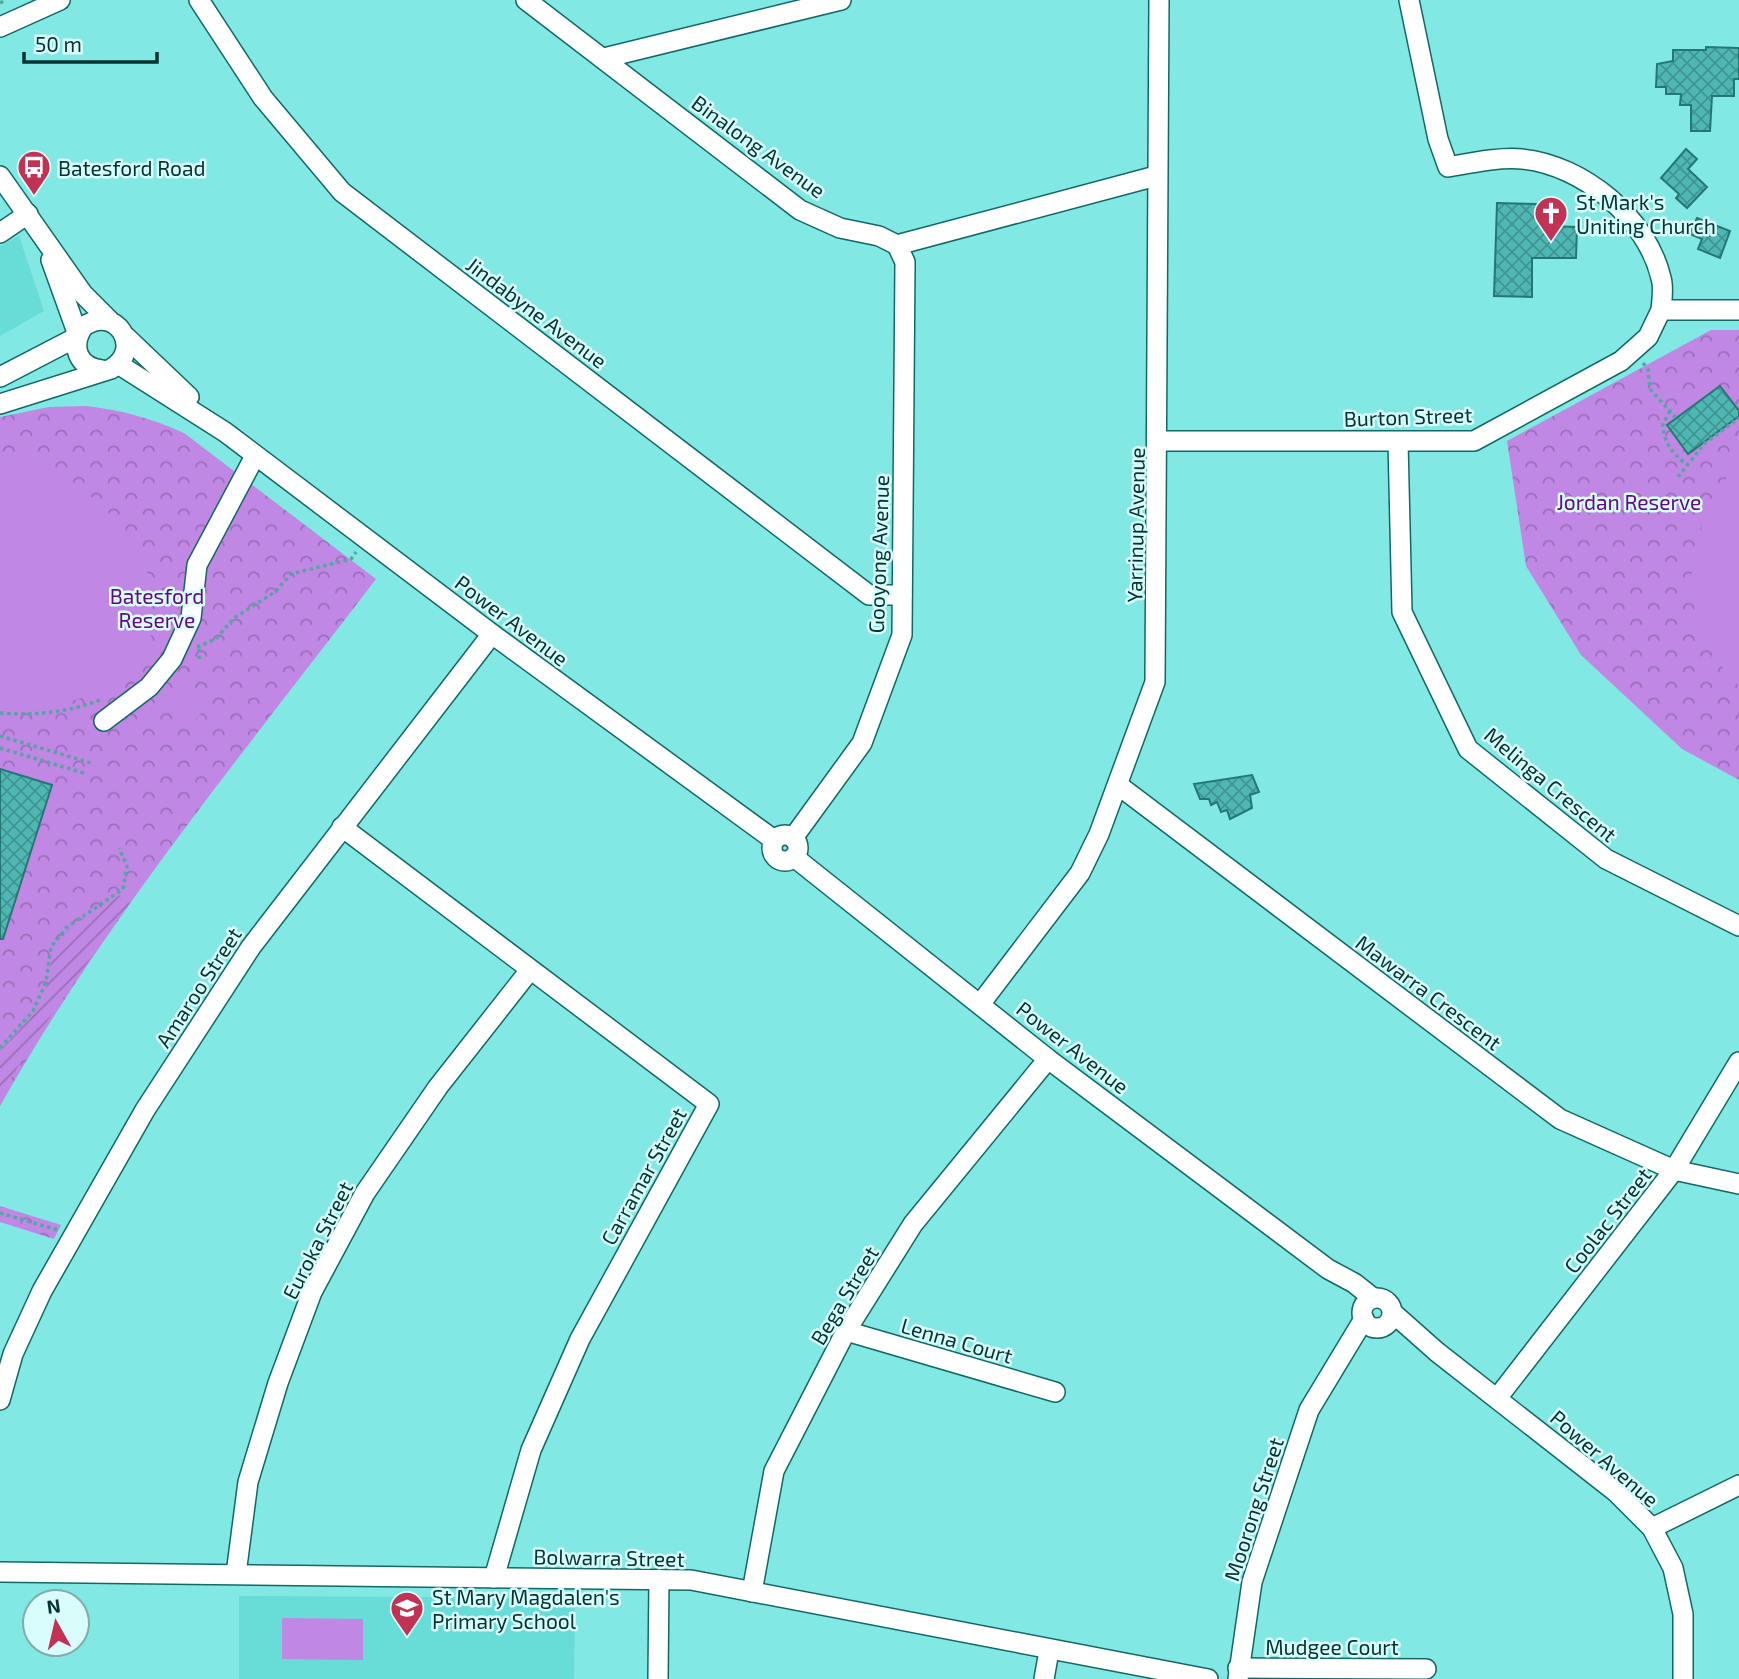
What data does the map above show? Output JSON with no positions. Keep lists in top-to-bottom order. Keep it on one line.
{"streets":{"street":["Binalong Avenue","Jindabyne Avenue","Burton Street","Yarrinup Avenue","Gooyong Avenue","Power Avenue","Melinga Crescent","Amaroo Street","Mawarra Crescent","Carramar Street","Coolac Street","Euroka Street","Bega Street","Lenna Court","Moorong Street","Bolwarra Street","Mudgee Court"]},"crossings":[["Binalong Avenue","Gooyong Avenue"],["Jindabyne Avenue","Gooyong Avenue"],["Burton Street","Yarrinup Avenue"],["Burton Street","Melinga Crescent"],["Yarrinup Avenue","Power Avenue"],["Yarrinup Avenue","Mawarra Crescent"],["Gooyong Avenue","Power Avenue"],["Power Avenue","Amaroo Street"],["Power Avenue","Coolac Street"],["Power Avenue","Bega Street"],["Power Avenue","Moorong Street"],["Amaroo Street","Carramar Street"],["Mawarra Crescent","Coolac Street"],["Carramar Street","Euroka Street"],["Carramar Street","Bolwarra Street"],["Euroka Street","Bolwarra Street"],["Bega Street","Lenna Court"],["Bega Street","Bolwarra Street"],["Moorong Street","Mudgee Court"]],"parks":["Jordan Reserve","Batesford Reserve"],"places":{"bus stop":["Batesford Road"],"church":["St Mark's Uniting Church"],"school or university":["St Mary Magdalen's Primary School"]},"scale_bar":"50 m","north":"top"}
